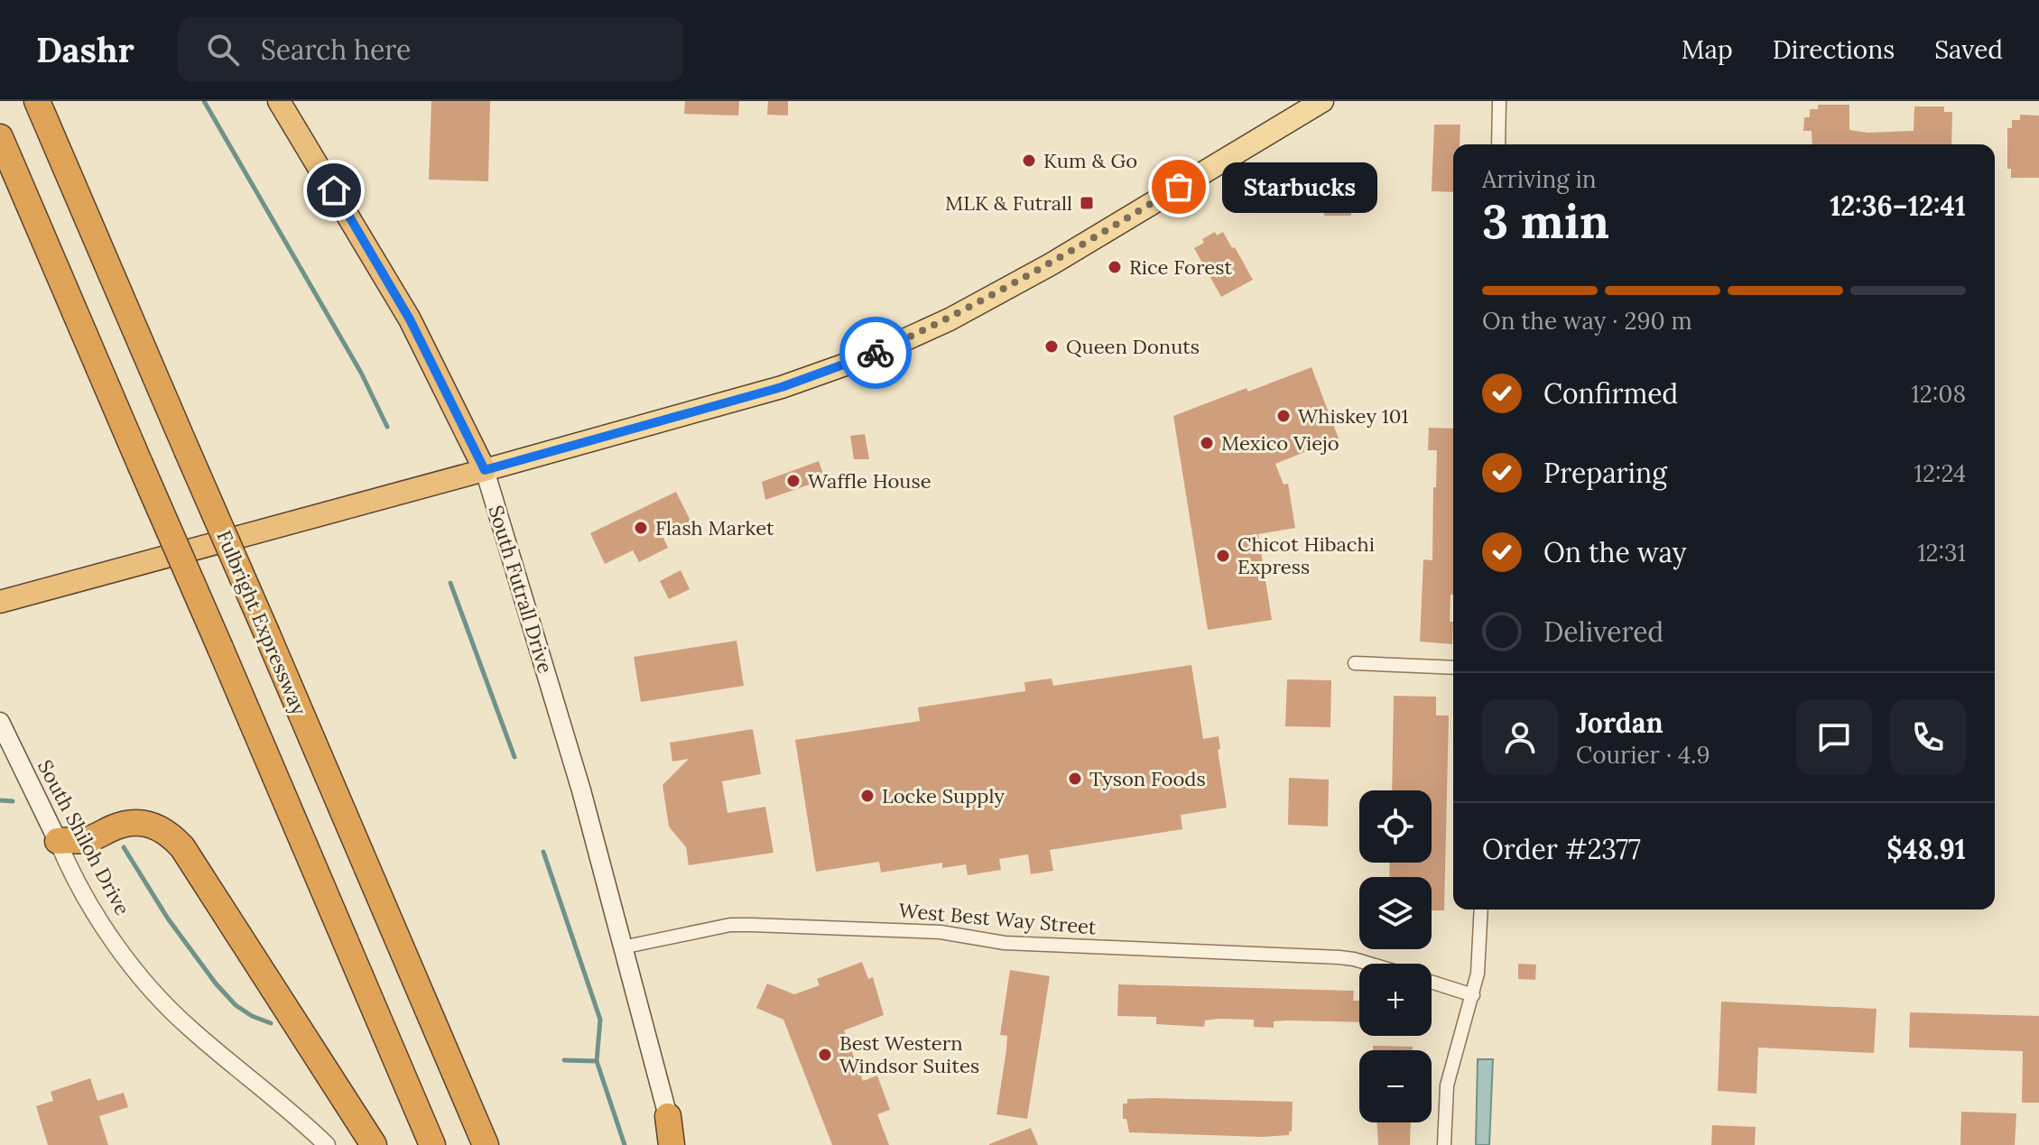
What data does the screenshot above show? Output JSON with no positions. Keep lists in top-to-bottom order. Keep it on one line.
{"streets":{"highway":["South Futrall Drive","Fulbright Expressway"],"main road":["South Shiloh Drive"],"street":["West Best Way Street"]},"crossings":[["South Futrall Drive","West Best Way Street"]],"places":{"other":["Kum & Go","Starbucks","Rice Forest","Queen Donuts","Whiskey 101","Mexico Viejo","Waffle House","Flash Market","Chicot Hibachi Express","Tyson Foods","Locke Supply","Best Western Windsor Suites"],"transit":["MLK & Futrall"]},"page":{"header":"Dashr","search":"Search here","nav":["Map","Directions","Saved"],"heading":["3 min","Arriving in","12:36–12:41"],"panel":["Jordan","Courier · 4.9","Order #2377","$48.91"],"bubble":"Starbucks","bar":"On the way · 290 m","list":[["Confirmed","12:08"],["Preparing","12:24"],["On the way","12:31"],"Delivered"],"map_buttons":["+","−"]}}
